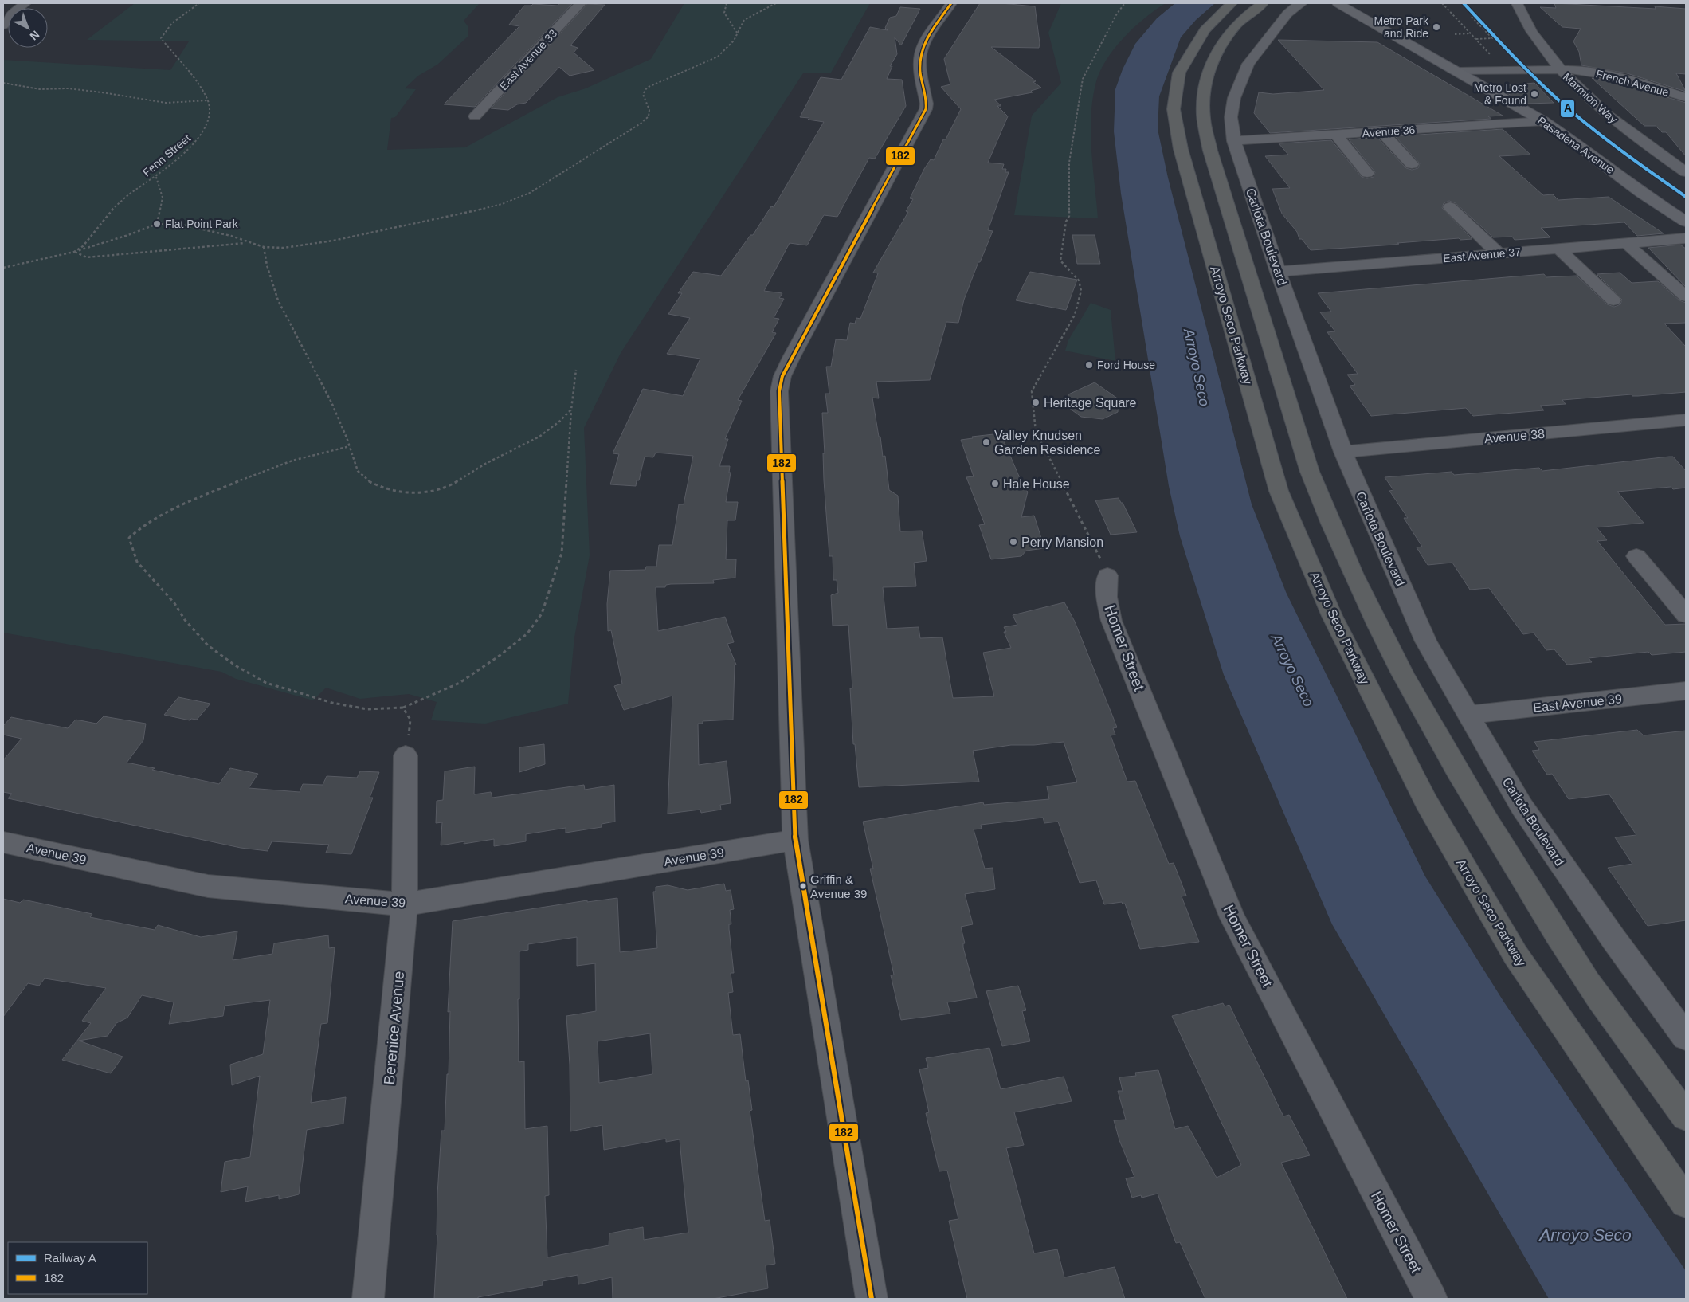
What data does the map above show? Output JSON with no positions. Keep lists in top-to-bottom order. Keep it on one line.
{"streets":{"highway":["Arroyo Seco Parkway"],"main road":["Pasadena Avenue"],"street":["East Avenue 33","French Avenue","Marmion Way","Avenue 36","Carlota Boulevard","East Avenue 37","Avenue 38","Homer Street","East Avenue 39","Avenue 39","Berenice Avenue"],"path":["Fenn Street"]},"crossings":[["French Avenue","Marmion Way"],["French Avenue","Pasadena Avenue"],["Avenue 36","Pasadena Avenue"],["Avenue 36","Carlota Boulevard"],["Carlota Boulevard","East Avenue 37"],["Carlota Boulevard","Avenue 38"],["Carlota Boulevard","East Avenue 39"],["Avenue 39","Berenice Avenue"]],"water":["Arroyo Seco"],"places":["Metro Park and Ride","Metro Lost & Found","Flat Point Park","Ford House","Heritage Square","Valley Knudsen Garden Residence","Hale House","Perry Mansion","Griffin & Avenue 39"],"lines":["rail line A","transit line 182"],"legend":["Railway A","182"],"north":"bottom right"}
